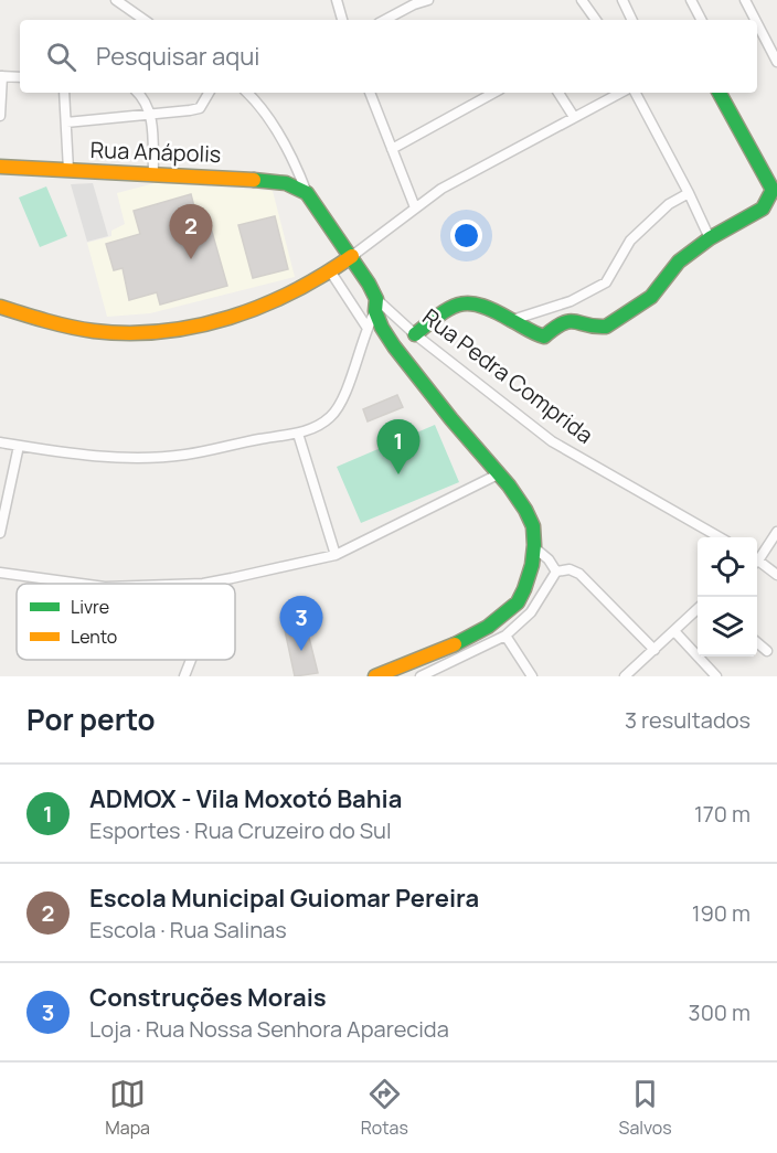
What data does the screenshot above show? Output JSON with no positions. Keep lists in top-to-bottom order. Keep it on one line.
{"streets":{"street":["Rua Anápolis","Rua Pedra Comprida"]},"crossings":[["Rua Anápolis","Rua Pedra Comprida"]],"legend":["Livre","Lento"],"page":{"search":"Pesquisar aqui","pins":["2","1","3"],"heading":["Por perto","3 resultados"],"list":[{"mark":"1","name":"ADMOX - Vila Moxotó Bahia","note":"Esportes · Rua Cruzeiro do Sul","value":"170 m"},{"mark":"2","name":"Escola Municipal Guiomar Pereira","note":"Escola · Rua Salinas","value":"190 m"},{"mark":"3","name":"Construções Morais","note":"Loja · Rua Nossa Senhora Aparecida","value":"300 m"}],"nav":["Mapa","Rotas","Salvos"]}}
